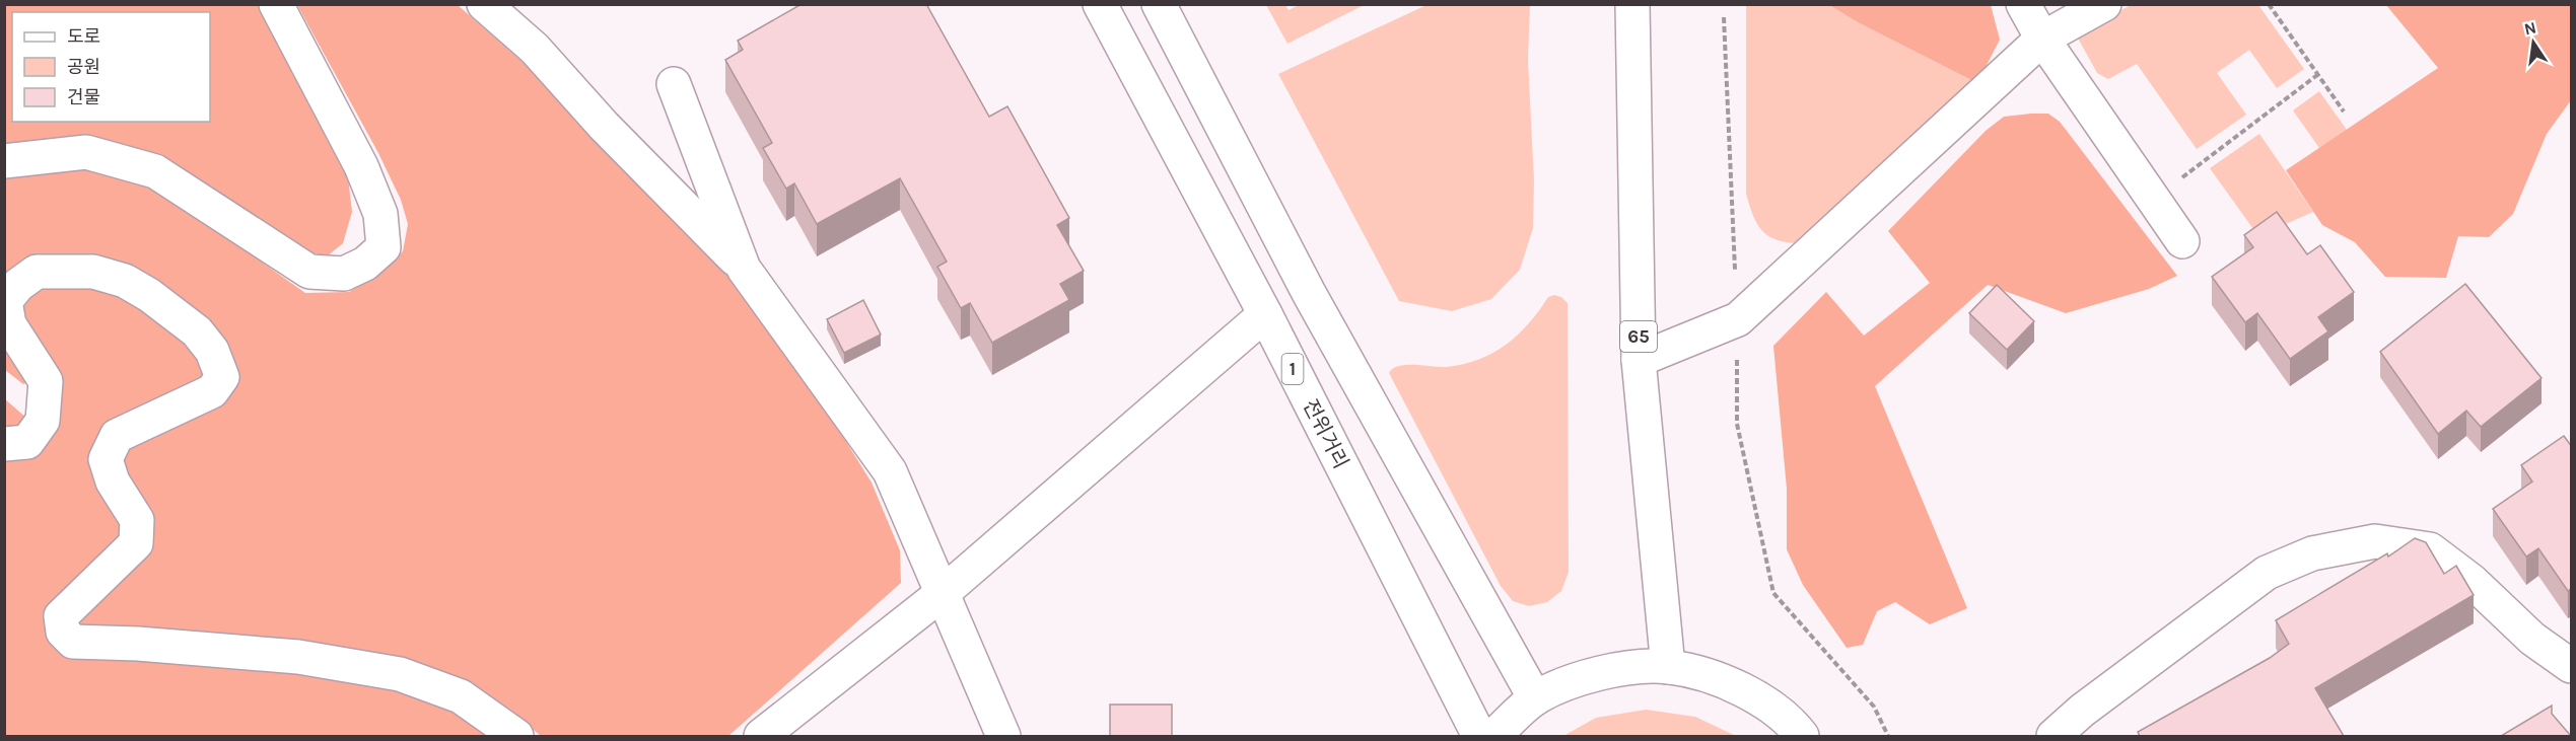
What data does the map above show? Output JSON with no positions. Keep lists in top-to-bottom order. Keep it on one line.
{"streets":{"main road":["65","1","전위거리"]},"legend":["도로","공원","건물"],"north":"top"}
